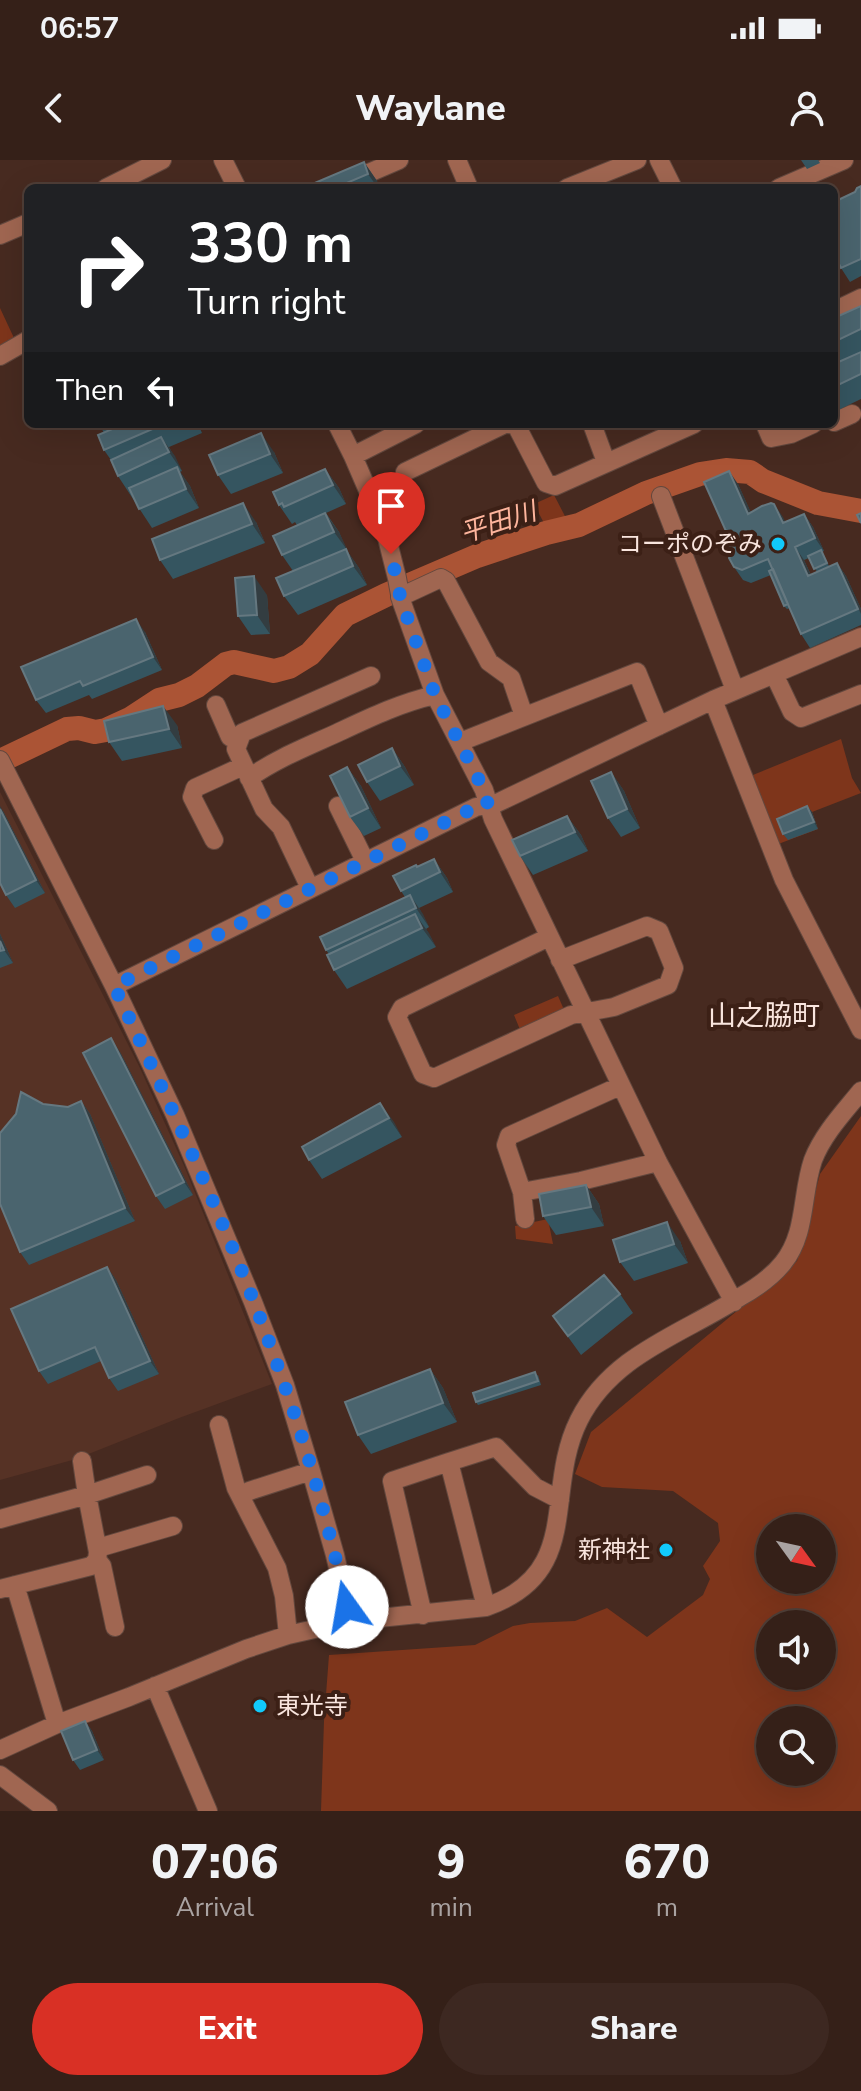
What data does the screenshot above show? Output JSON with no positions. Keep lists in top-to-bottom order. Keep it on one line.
{"districts":["山之脇町"],"water":["平田川"],"places":["コーポのぞみ","新神社","東光寺"],"north":"bottom right","page":{"status":"06:57","header":"Waylane","turn":["330 m","Turn right"],"then":"Then","eta":["07:06","Arrival","9","min","670","m"],"buttons":["Exit","Share"]}}
